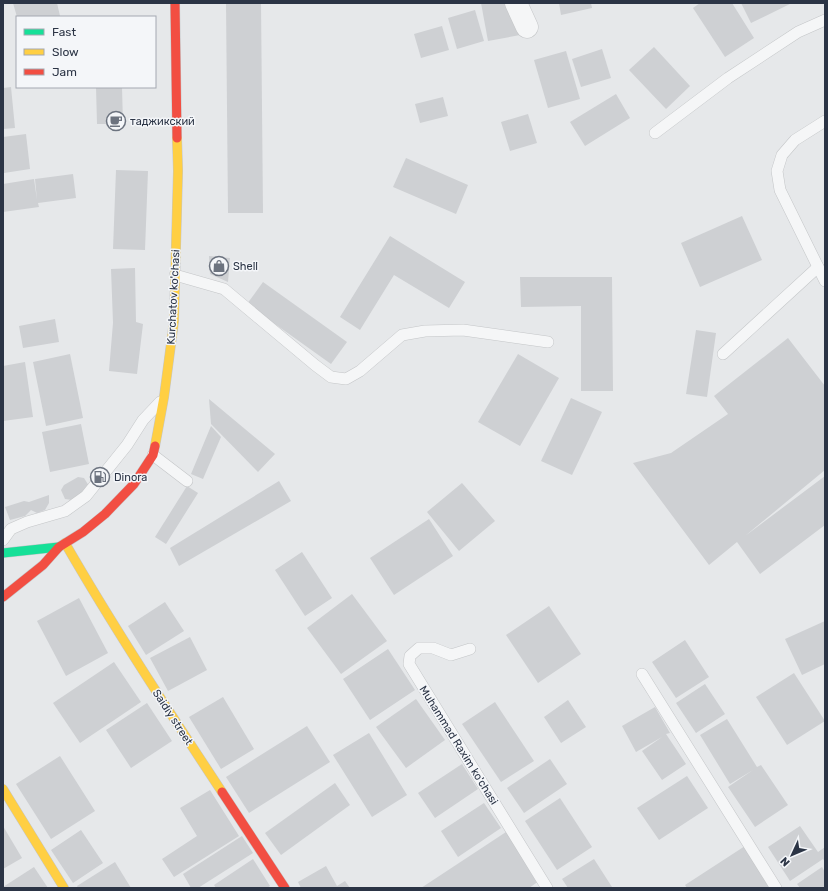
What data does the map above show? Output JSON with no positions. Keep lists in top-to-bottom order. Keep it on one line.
{"streets":{"main road":["Kurchatov ko'chasi","Saidiy street"],"lane":["Muhammad Raxim ko'chasi"]},"crossings":[["Kurchatov ko'chasi","Saidiy street"]],"places":{"cafe":["таджикский"],"shop":["Shell"],"fuel station":["Dinora"]},"legend":["Fast","Slow","Jam"],"north":"bottom left"}
